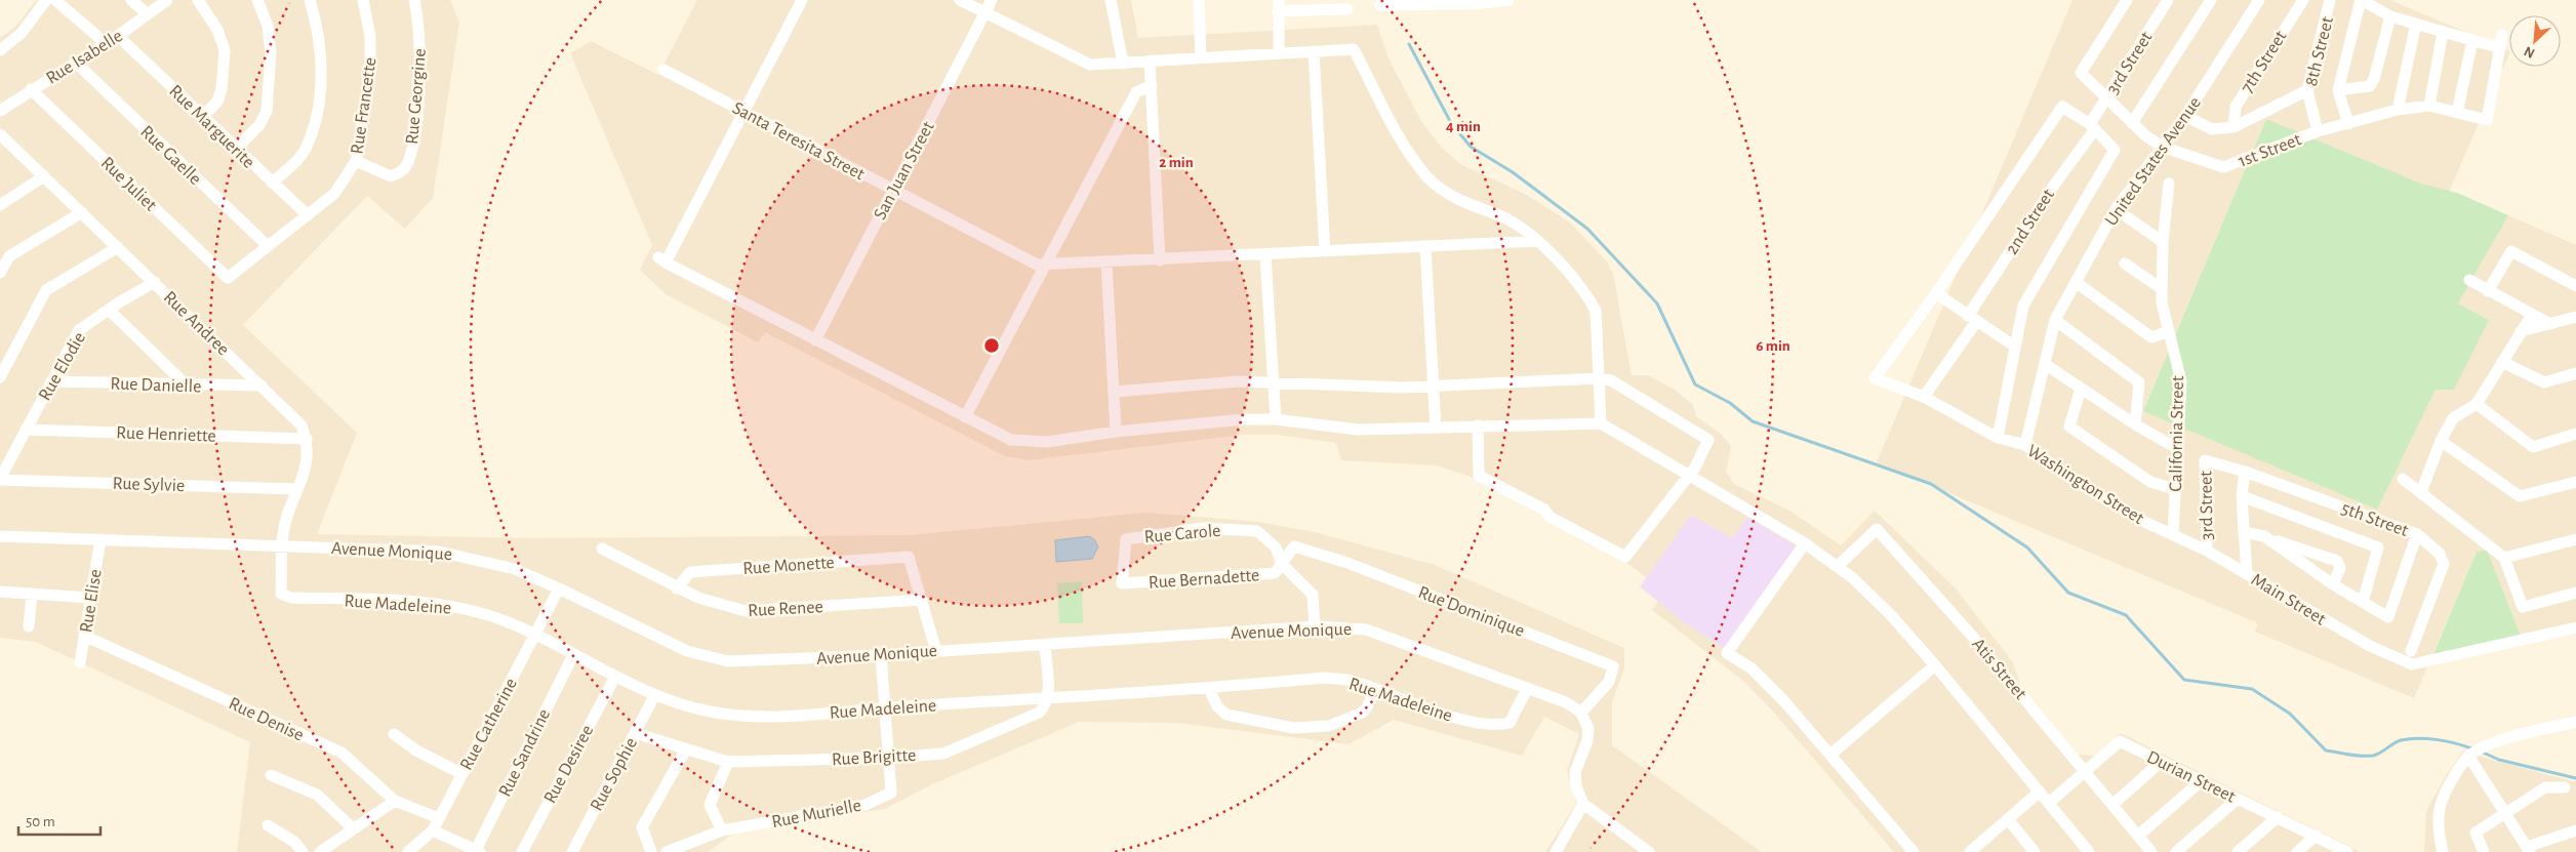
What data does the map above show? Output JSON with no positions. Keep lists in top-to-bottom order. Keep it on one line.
{"streets":{"street":["8th Street","Rue Isabelle","7th Street","3rd Street","Rue Georgine","Rue Francette","Rue Marguerite","Santa Teresita Street","1st Street","Rue Gaelle","United States Avenue","San Juan Street","Rue Juliet","2nd Street","Rue Andree","Rue Elodie","Rue Danielle","Rue Henriette","California Street","Rue Sylvie","Washington Street","5th Street","Rue Carole","Avenue Monique","Rue Monette","Rue Bernadette","Main Street","Rue Elise","Rue Madeleine","Rue Renee","Rue Dominique","Atis Street","Rue Denise","Rue Catherine","Rue Sandrine","Rue Brigitte","Rue Desiree","Rue Sophie","Durian Street","Rue Murielle"]},"crossings":[["8th Street","1st Street"],["Rue Isabelle","Rue Marguerite"],["Rue Isabelle","Rue Gaelle"],["Rue Isabelle","Rue Juliet"],["3rd Street","1st Street"],["3rd Street","2nd Street"],["3rd Street","5th Street"],["3rd Street","Main Street"],["Rue Georgine","Rue Francette"],["Rue Francette","Rue Marguerite"],["Rue Francette","Rue Gaelle"],["Rue Francette","Rue Juliet"],["Santa Teresita Street","San Juan Street"],["1st Street","United States Avenue"],["United States Avenue","Washington Street"],["2nd Street","Washington Street"],["Rue Andree","Rue Elodie"],["Rue Andree","Rue Danielle"],["Rue Andree","Rue Henriette"],["Rue Elodie","Rue Danielle"],["Rue Elodie","Rue Henriette"],["Rue Elodie","Rue Sylvie"],["California Street","Washington Street"],["California Street","Main Street"],["Washington Street","Main Street"],["5th Street","Main Street"],["Rue Carole","Avenue Monique"],["Rue Carole","Rue Bernadette"],["Rue Carole","Rue Dominique"],["Avenue Monique","Rue Elise"],["Avenue Monique","Rue Madeleine"],["Avenue Monique","Rue Dominique"],["Avenue Monique","Rue Catherine"],["Avenue Monique","Rue Murielle"],["Rue Monette","Rue Renee"],["Rue Bernadette","Rue Dominique"],["Rue Elise","Rue Denise"],["Rue Madeleine","Rue Catherine"],["Rue Madeleine","Rue Sandrine"],["Rue Madeleine","Rue Brigitte"],["Rue Madeleine","Rue Desiree"],["Rue Madeleine","Rue Sophie"],["Rue Madeleine","Rue Murielle"],["Atis Street","Durian Street"],["Rue Denise","Rue Catherine"],["Rue Brigitte","Rue Sophie"],["Rue Brigitte","Rue Murielle"]],"scale_bar":"50 m","north":"bottom left","rings":["4 min","2 min","6 min"]}
